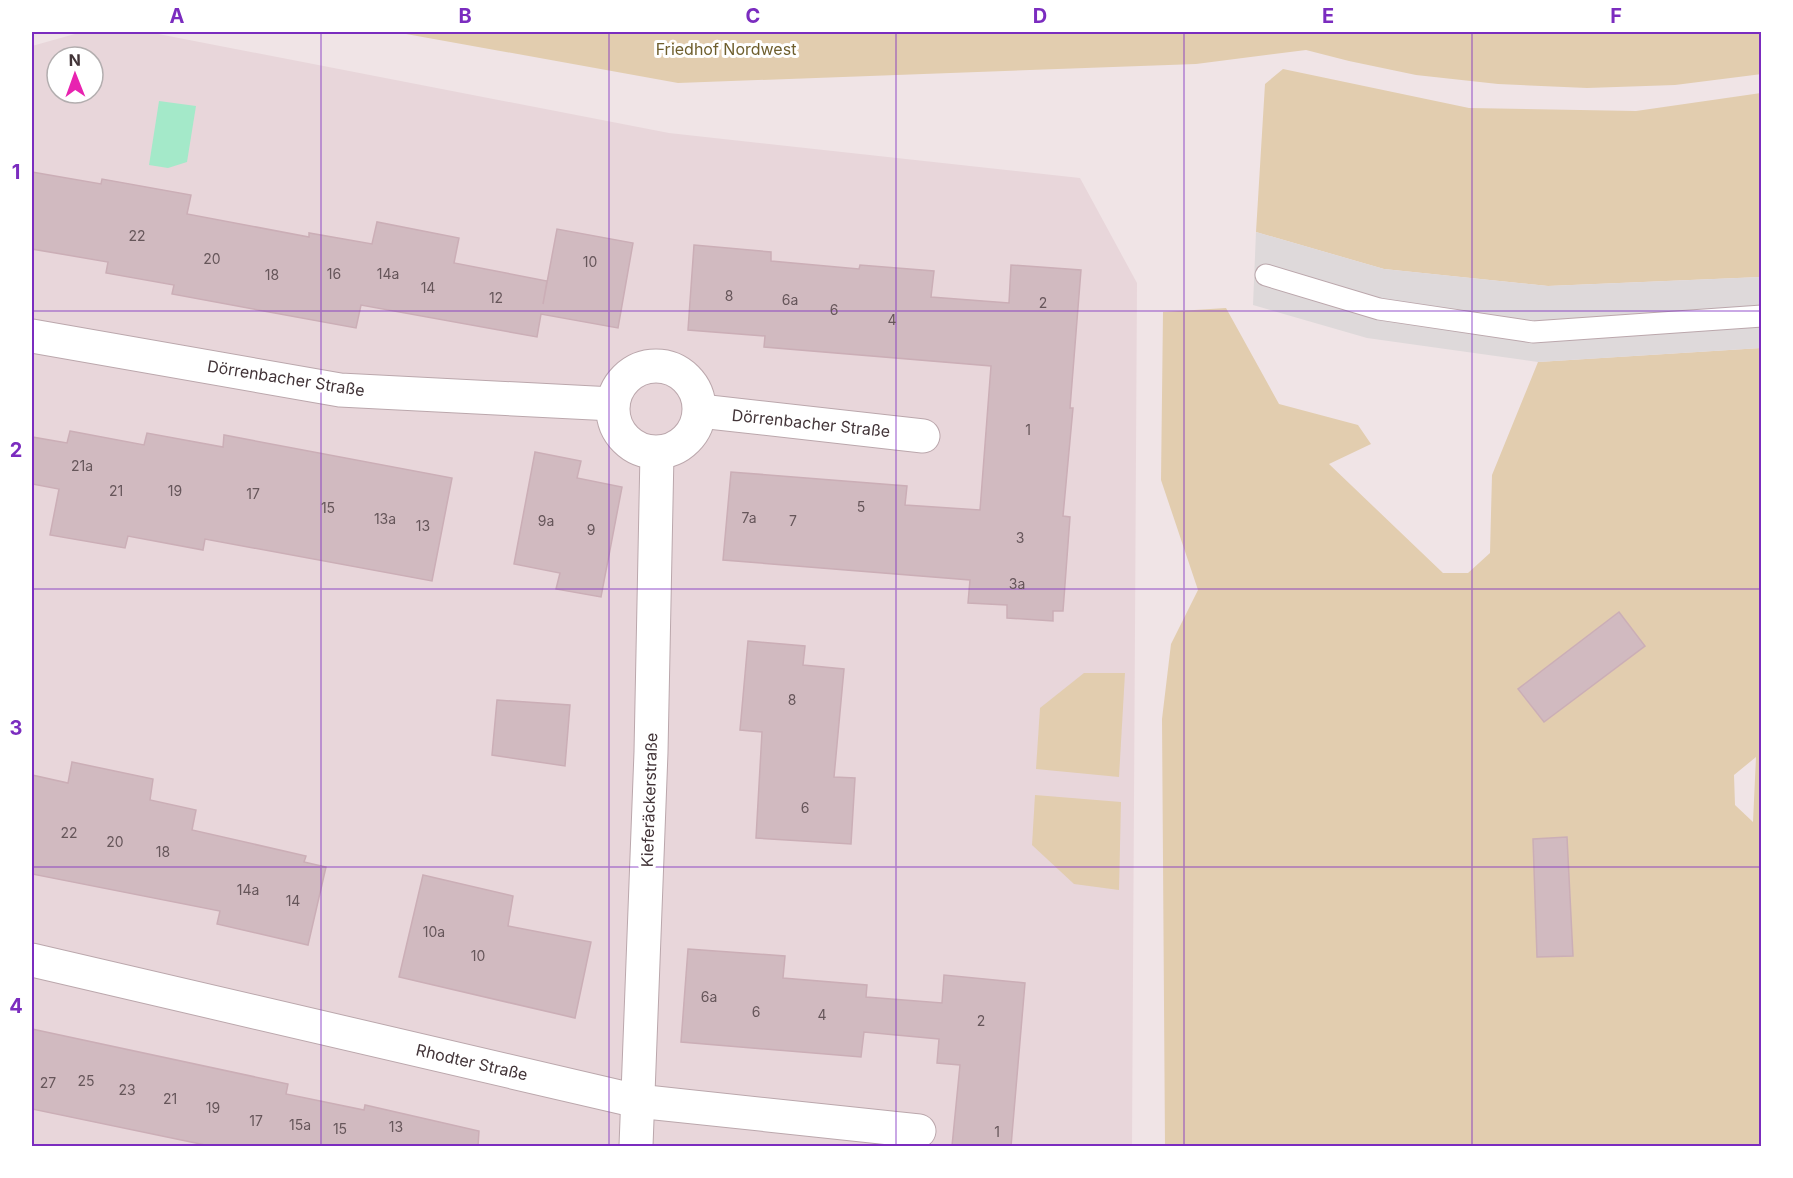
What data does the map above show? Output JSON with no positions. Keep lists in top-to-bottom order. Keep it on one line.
{"streets":{"street":["Dörrenbacher Straße","Kieferäckerstraße","Rhodter Straße"]},"crossings":[["Dörrenbacher Straße","Kieferäckerstraße"],["Kieferäckerstraße","Rhodter Straße"]],"parks":["Friedhof Nordwest"],"house_numbers":["22","20","10","16","14a","18","14","8","12","6a","2","6","4","1","21a","21","19","17","5","15","7a","13a","9a","7","13","9","3","3a","8","6","22","20","18","14a","14","10a","10","6a","6","4","2","25","27","23","21","19","17","15a","13","15","1"],"north":"top","grid":{"columns":["A","B","C","D","E","F"],"rows":["1","2","3","4"]}}
